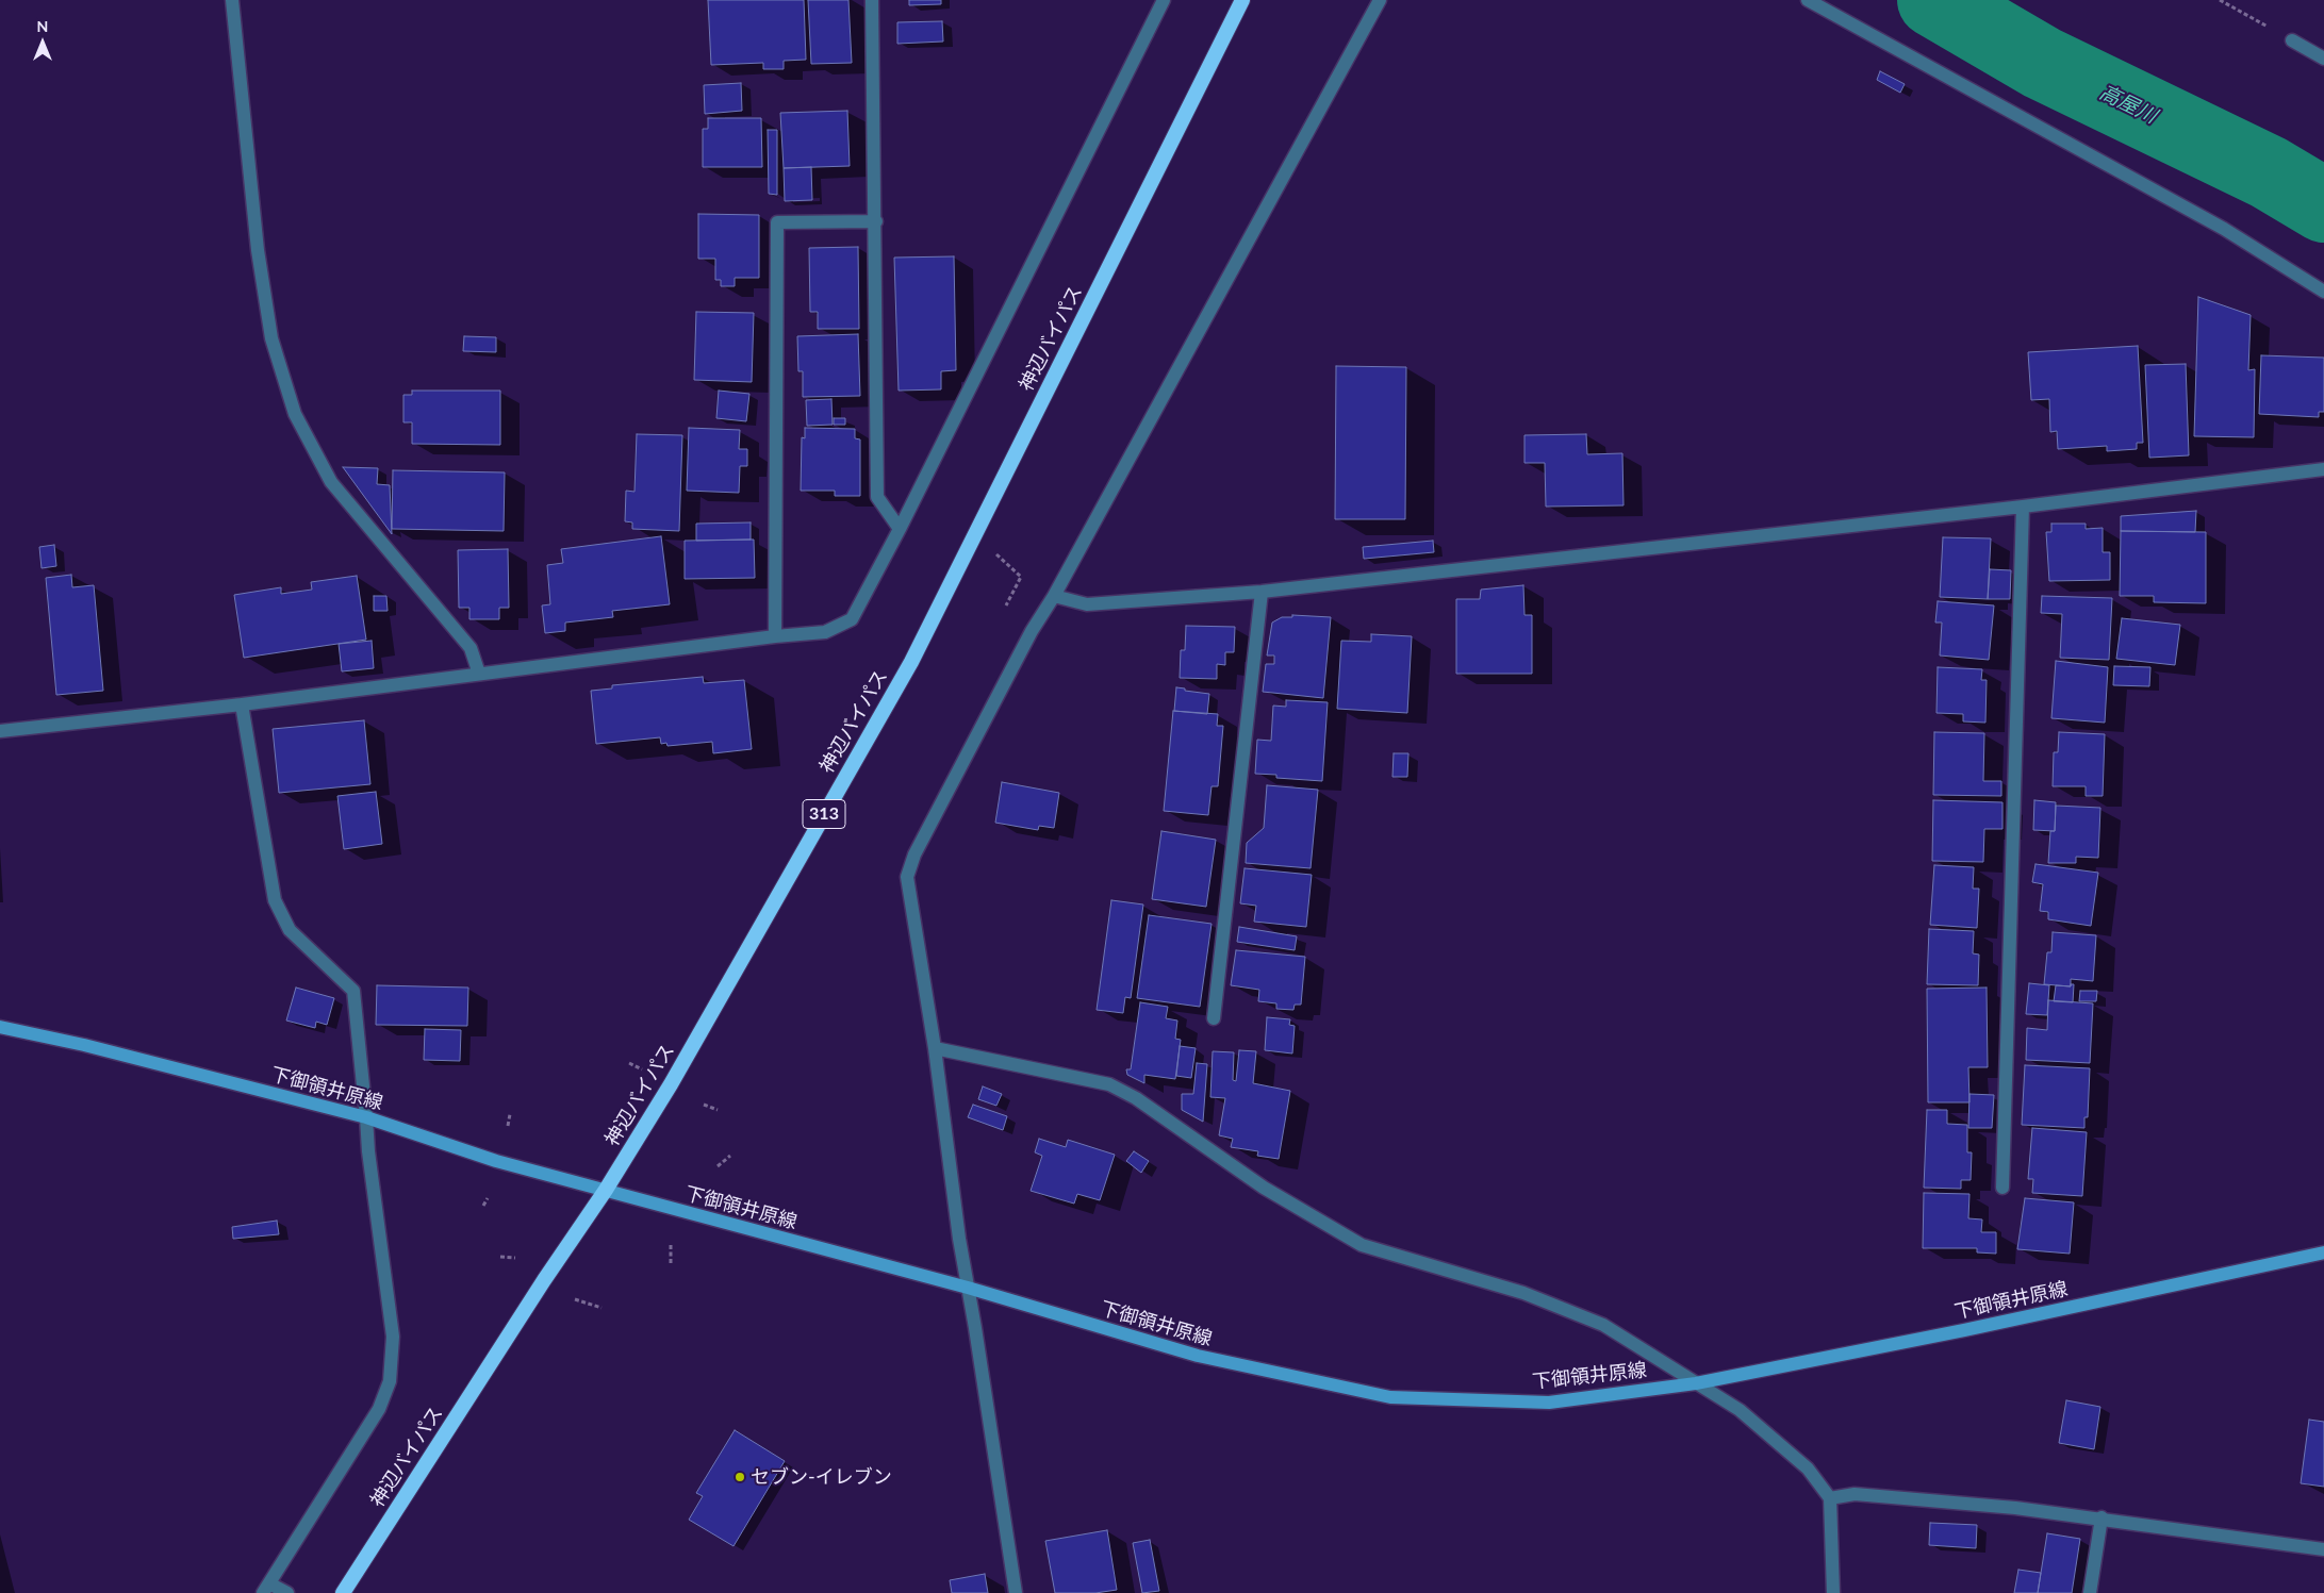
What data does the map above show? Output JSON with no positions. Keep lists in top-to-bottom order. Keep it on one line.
{"streets":{"highway":["神辺バイパス","313"],"main road":["下御領井原線"]},"crossings":[["神辺バイパス","下御領井原線"]],"water":["高屋川"],"places":["セブン-イレブン"],"north":"top"}
